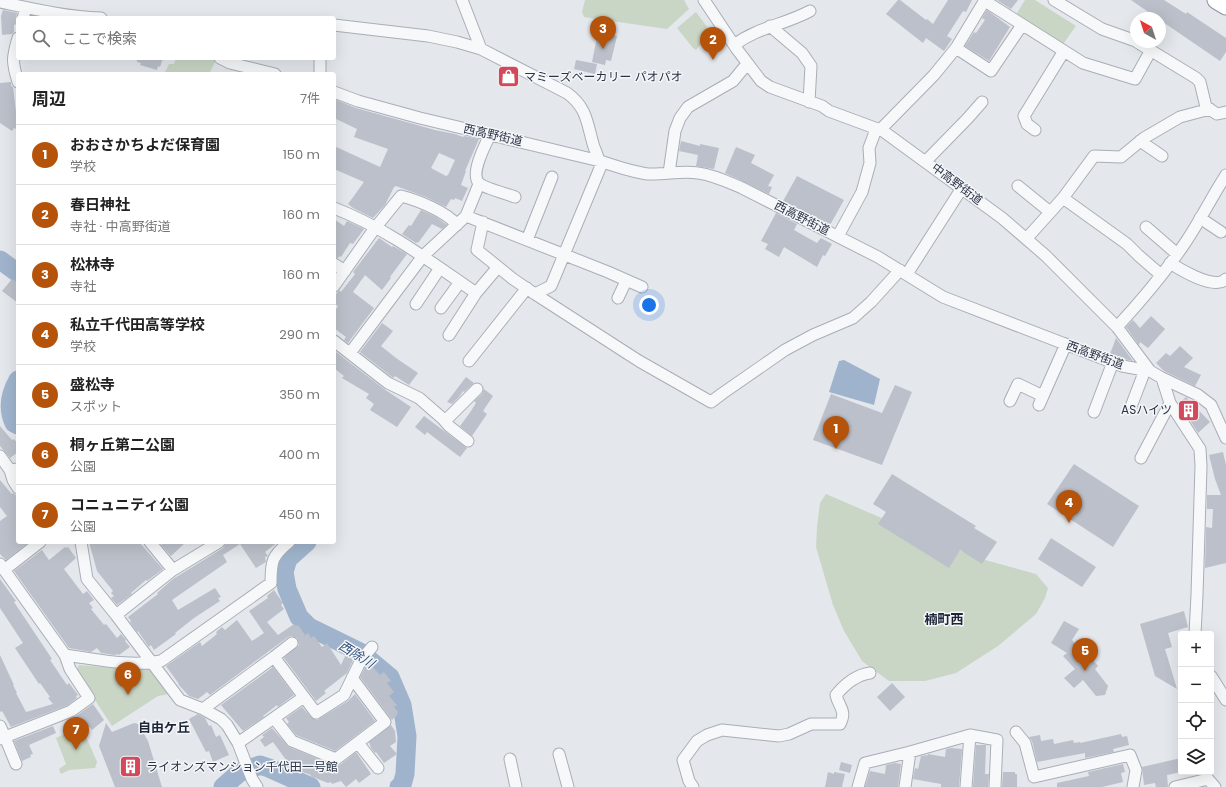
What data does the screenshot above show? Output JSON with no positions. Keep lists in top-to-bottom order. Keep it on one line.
{"streets":{"street":["西高野街道","中高野街道"]},"crossings":[["西高野街道","中高野街道"]],"districts":["楠町西","自由ケ丘"],"water":["西除川"],"places":{"shop":["マミーズベーカリー パオパオ"],"building":["ASハイツ","ライオンズマンション千代田一号館"]},"north":"top left","page":{"pins":["3","2","1","4","5","6","7"],"search":"ここで検索","heading":["周辺","7件"],"list":[{"mark":"1","name":"おおさかちよだ保育園","note":"学校","value":"150 m"},{"mark":"2","name":"春日神社","note":"寺社 · 中高野街道","value":"160 m"},{"mark":"3","name":"松林寺","note":"寺社","value":"160 m"},{"mark":"4","name":"私立千代田高等学校","note":"学校","value":"290 m"},{"mark":"5","name":"盛松寺","note":"スポット","value":"350 m"},{"mark":"6","name":"桐ヶ丘第二公園","note":"公園","value":"400 m"},{"mark":"7","name":"コニュニティ公園","note":"公園","value":"450 m"}],"map_buttons":["+","−"]}}
